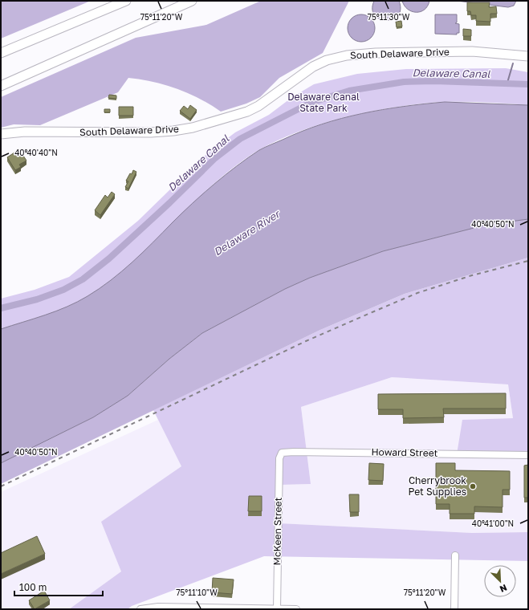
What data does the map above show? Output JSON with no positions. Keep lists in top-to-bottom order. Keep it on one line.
{"streets":{"highway":["South Delaware Drive"],"street":["Howard Street","McKeen Street"]},"crossings":[["Howard Street","McKeen Street"]],"water":["Delaware Canal","Delaware River"],"parks":["Delaware Canal State Park"],"places":["Cherrybrook Pet Supplies"],"scale_bar":"100 m","north":"bottom right","coordinates":["75°11'20\"W","75°11'30\"W","40°40'40\"N","40°40'50\"N","40°41'00\"N","75°11'10\"W"]}
